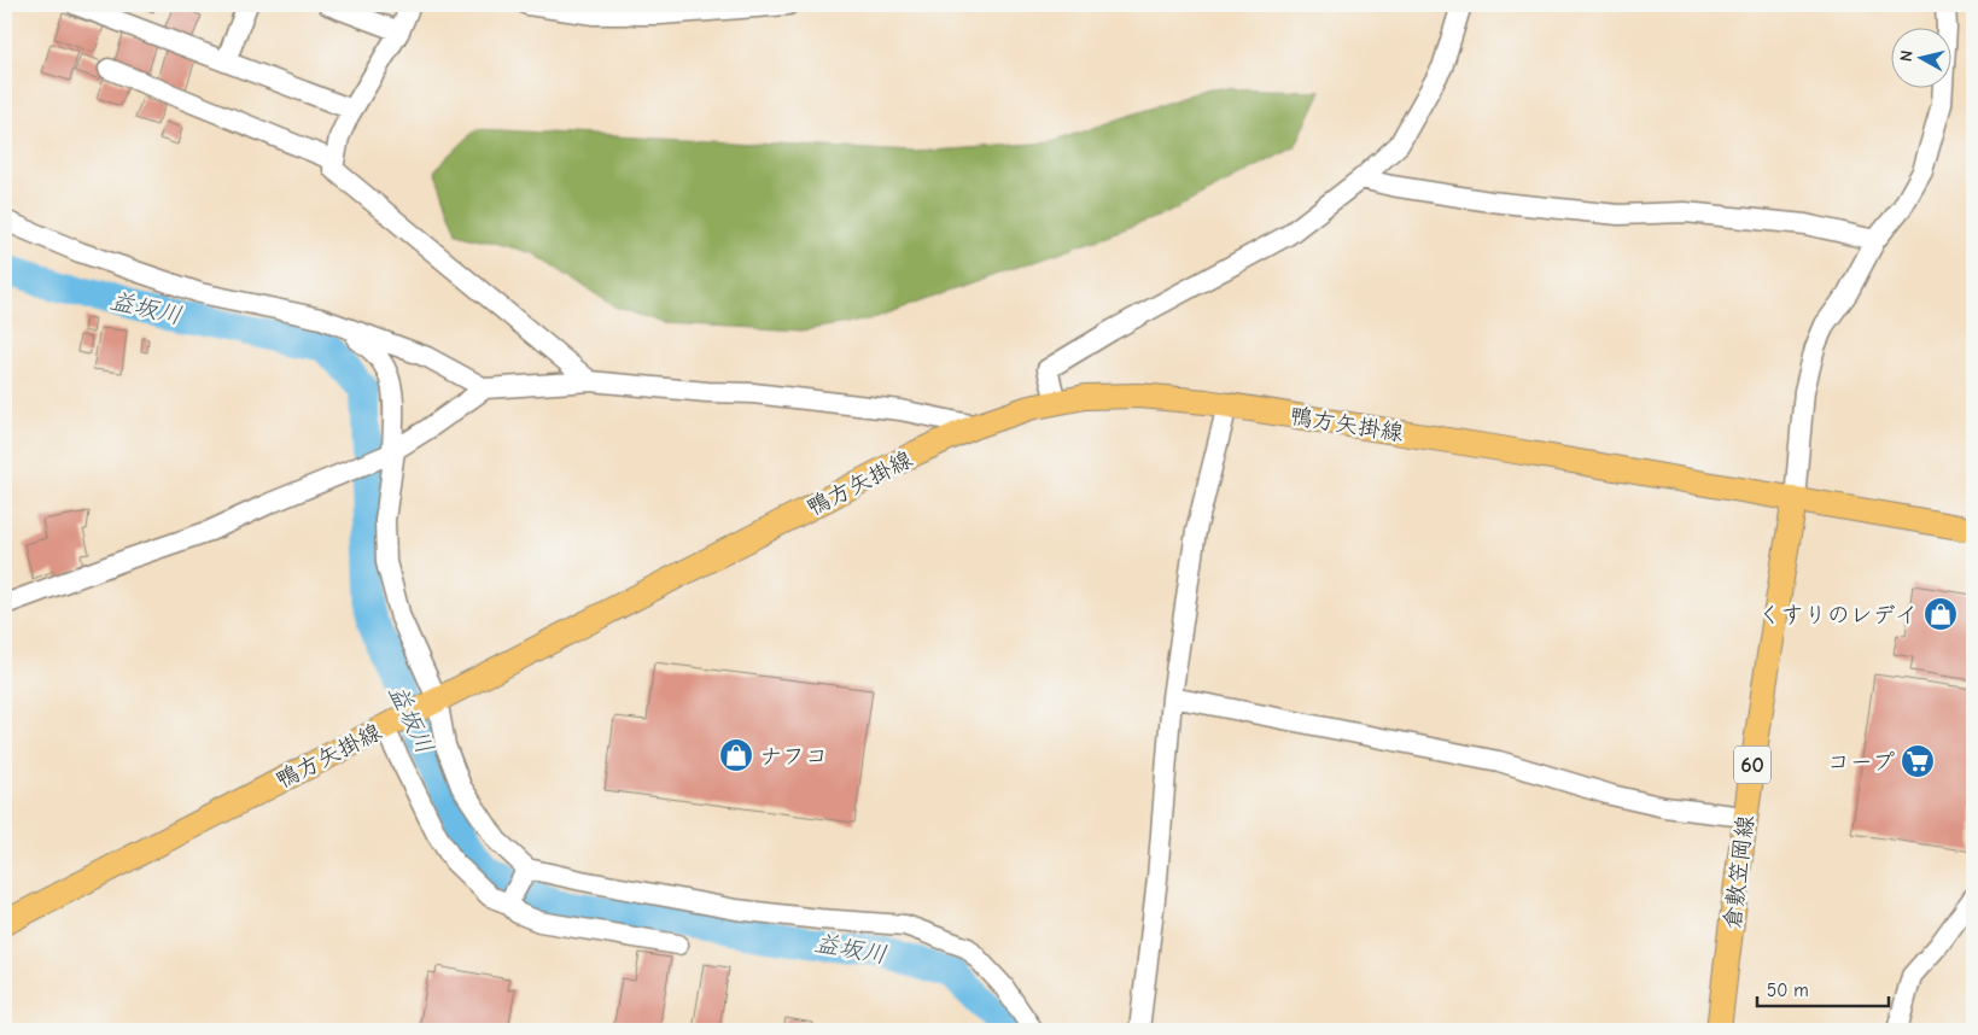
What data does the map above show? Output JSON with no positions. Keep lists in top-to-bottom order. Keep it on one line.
{"streets":{"main road":["鴨方矢掛線","60","倉敷笠岡線"]},"crossings":[["鴨方矢掛線","倉敷笠岡線"]],"water":["益坂川"],"places":{"shop":["くすりのレデイ","ナフコ"],"supermarket":["コープ"]},"scale_bar":"50 m","north":"left"}
